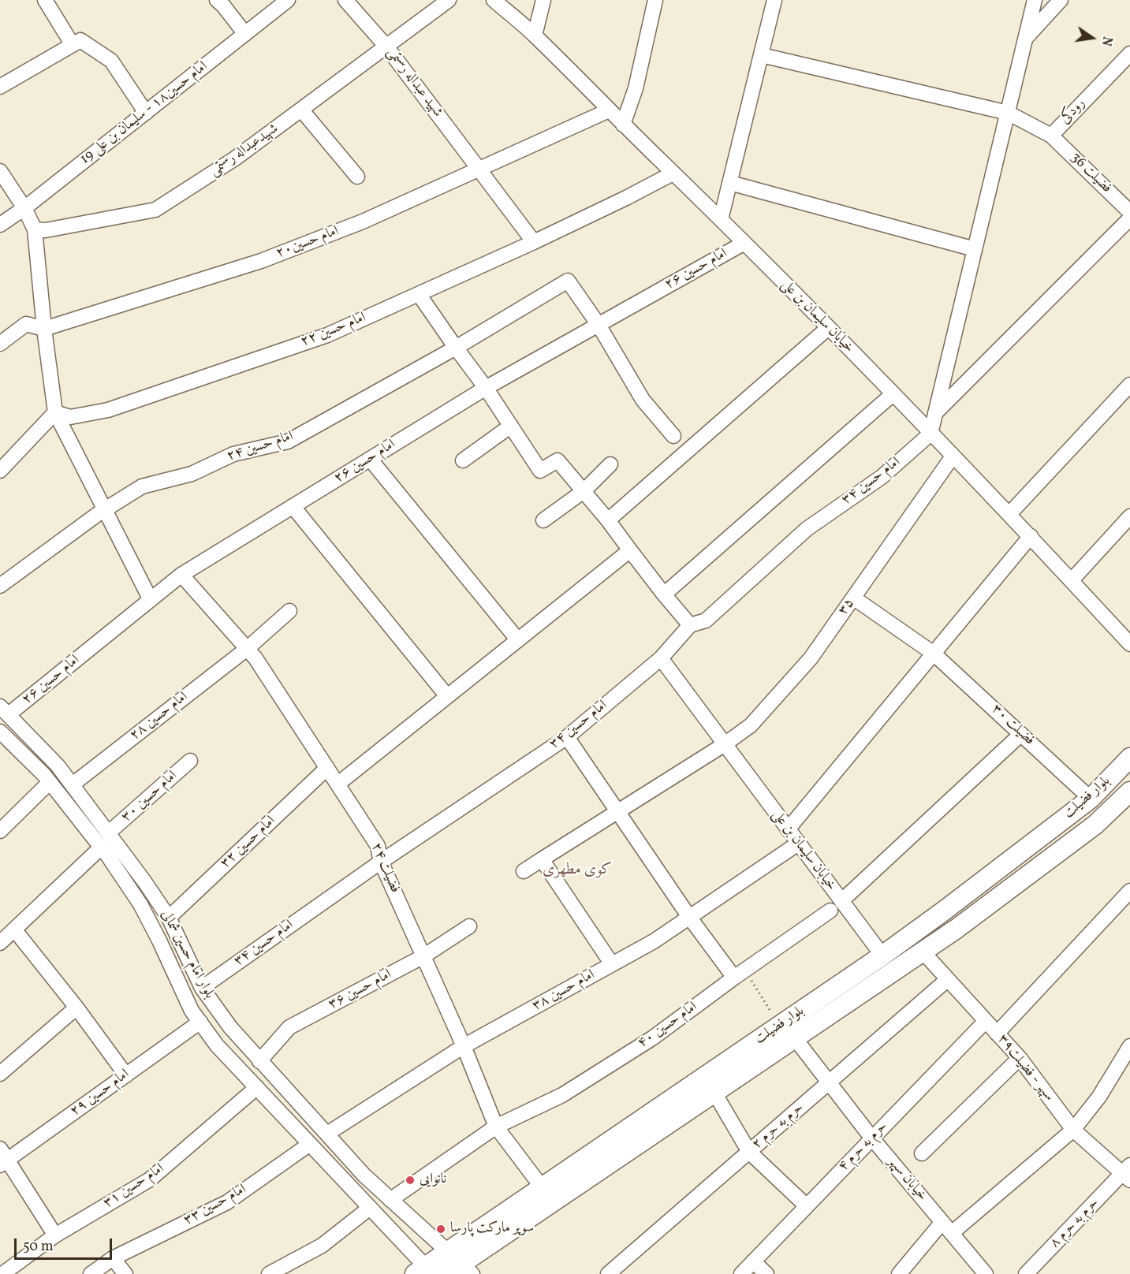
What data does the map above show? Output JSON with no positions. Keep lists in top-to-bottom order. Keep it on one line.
{"streets":{"main road":["بلوار فضیلت"],"street":["شهید عبداله رستمی","رودکی","امام حسین۱۸ - سلیمان بن علی 19","شهیدعبداله رستمی","فضیلت 36","امام حسین۲۰","امام حسین ۲۶","خیابان سلیمان بن علی","امام حسین ۲۲","امام حسین ۲۴","امام حسین ۳۴","۳۵","امام حسین ۲۸","فضیلت ۳۰","امام حسین ۳۰","امام حسین ۳۲","فضیلت ۲۴","بلوار امام حسین شمالی","امام حسین ۳۶","امام حسین ۳۸","امام حسین ۴۰","سپهر - فضیلت۳۹","امام حسین ۲۹","حرم به حرم ۲","حرم به حرم ۴","خیابان سپهر","امام حسین ۳۱","امام حسین ۳۳","حرم به حرم ۸"]},"crossings":[["شهید عبداله رستمی","شهیدعبداله رستمی"],["شهید عبداله رستمی","امام حسین۲۰"],["شهید عبداله رستمی","امام حسین ۲۲"],["رودکی","فضیلت 36"],["امام حسین۲۰","خیابان سلیمان بن علی"],["امام حسین ۲۶","خیابان سلیمان بن علی"],["امام حسین ۲۶","امام حسین ۲۴"],["امام حسین ۲۶","فضیلت ۲۴"],["امام حسین ۲۶","بلوار امام حسین شمالی"],["خیابان سلیمان بن علی","امام حسین ۲۲"],["خیابان سلیمان بن علی","امام حسین ۳۴"],["خیابان سلیمان بن علی","۳۵"],["خیابان سلیمان بن علی","بلوار فضیلت"],["خیابان سلیمان بن علی","امام حسین ۳۸"],["خیابان سلیمان بن علی","امام حسین ۴۰"],["امام حسین ۳۴","فضیلت ۲۴"],["امام حسین ۳۴","بلوار امام حسین شمالی"],["۳۵","فضیلت ۳۰"],["امام حسین ۲۸","فضیلت ۲۴"],["امام حسین ۲۸","بلوار امام حسین شمالی"],["فضیلت ۳۰","بلوار فضیلت"],["فضیلت ۳۰","امام حسین ۴۰"],["امام حسین ۳۰","بلوار امام حسین شمالی"],["بلوار فضیلت","فضیلت ۲۴"],["بلوار فضیلت","بلوار امام حسین شمالی"],["بلوار فضیلت","سپهر - فضیلت۳۹"],["بلوار فضیلت","خیابان سپهر"],["امام حسین ۳۲","فضیلت ۲۴"],["امام حسین ۳۲","بلوار امام حسین شمالی"],["فضیلت ۲۴","امام حسین ۳۶"],["فضیلت ۲۴","امام حسین ۳۸"],["فضیلت ۲۴","امام حسین ۴۰"],["بلوار امام حسین شمالی","امام حسین ۳۶"],["بلوار امام حسین شمالی","امام حسین ۳۸"],["بلوار امام حسین شمالی","امام حسین ۴۰"],["بلوار امام حسین شمالی","امام حسین ۲۹"],["بلوار امام حسین شمالی","امام حسین ۳۱"],["بلوار امام حسین شمالی","امام حسین ۳۳"],["سپهر - فضیلت۳۹","حرم به حرم ۲"],["سپهر - فضیلت۳۹","حرم به حرم ۴"],["سپهر - فضیلت۳۹","حرم به حرم ۸"],["حرم به حرم ۲","خیابان سپهر"],["حرم به حرم ۴","خیابان سپهر"]],"districts":["کوی مطهری"],"places":["نانوایی","سوپر مارکت پارسا"],"scale_bar":"50 m","north":"right"}
